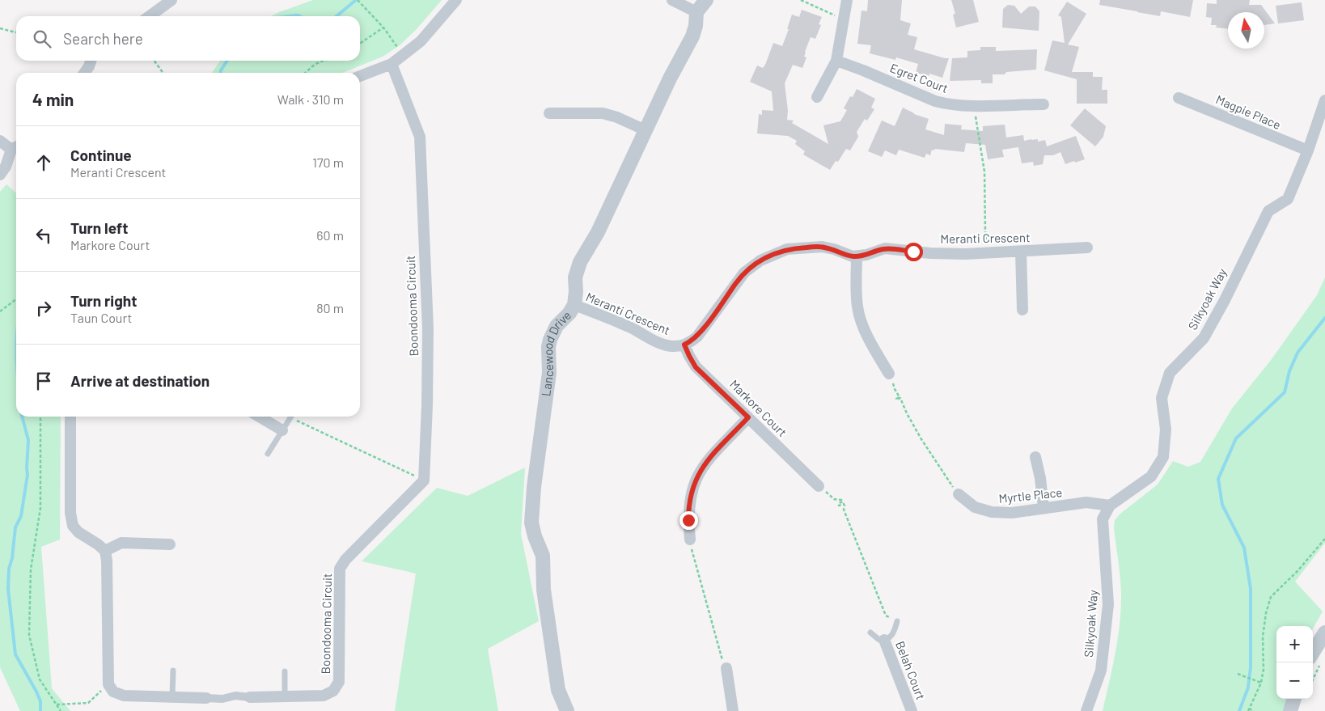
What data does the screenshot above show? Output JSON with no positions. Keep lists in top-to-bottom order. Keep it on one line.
{"streets":{"street":["Egret Court","Magpie Place","Meranti Crescent","Silkyoak Way","Boondooma Circuit","Lancewood Drive","Markore Court","Myrtle Place","Belah Court"]},"crossings":[["Magpie Place","Silkyoak Way"],["Meranti Crescent","Lancewood Drive"],["Meranti Crescent","Markore Court"],["Silkyoak Way","Myrtle Place"]],"north":"top","page":{"search":"Search here","heading":["4 min","Walk · 310 m"],"list":[["Continue","Meranti Crescent","170 m"],["Turn left","Markore Court","60 m"],["Turn right","Taun Court","80 m"],"Arrive at destination"],"map_buttons":["+","−"]}}
